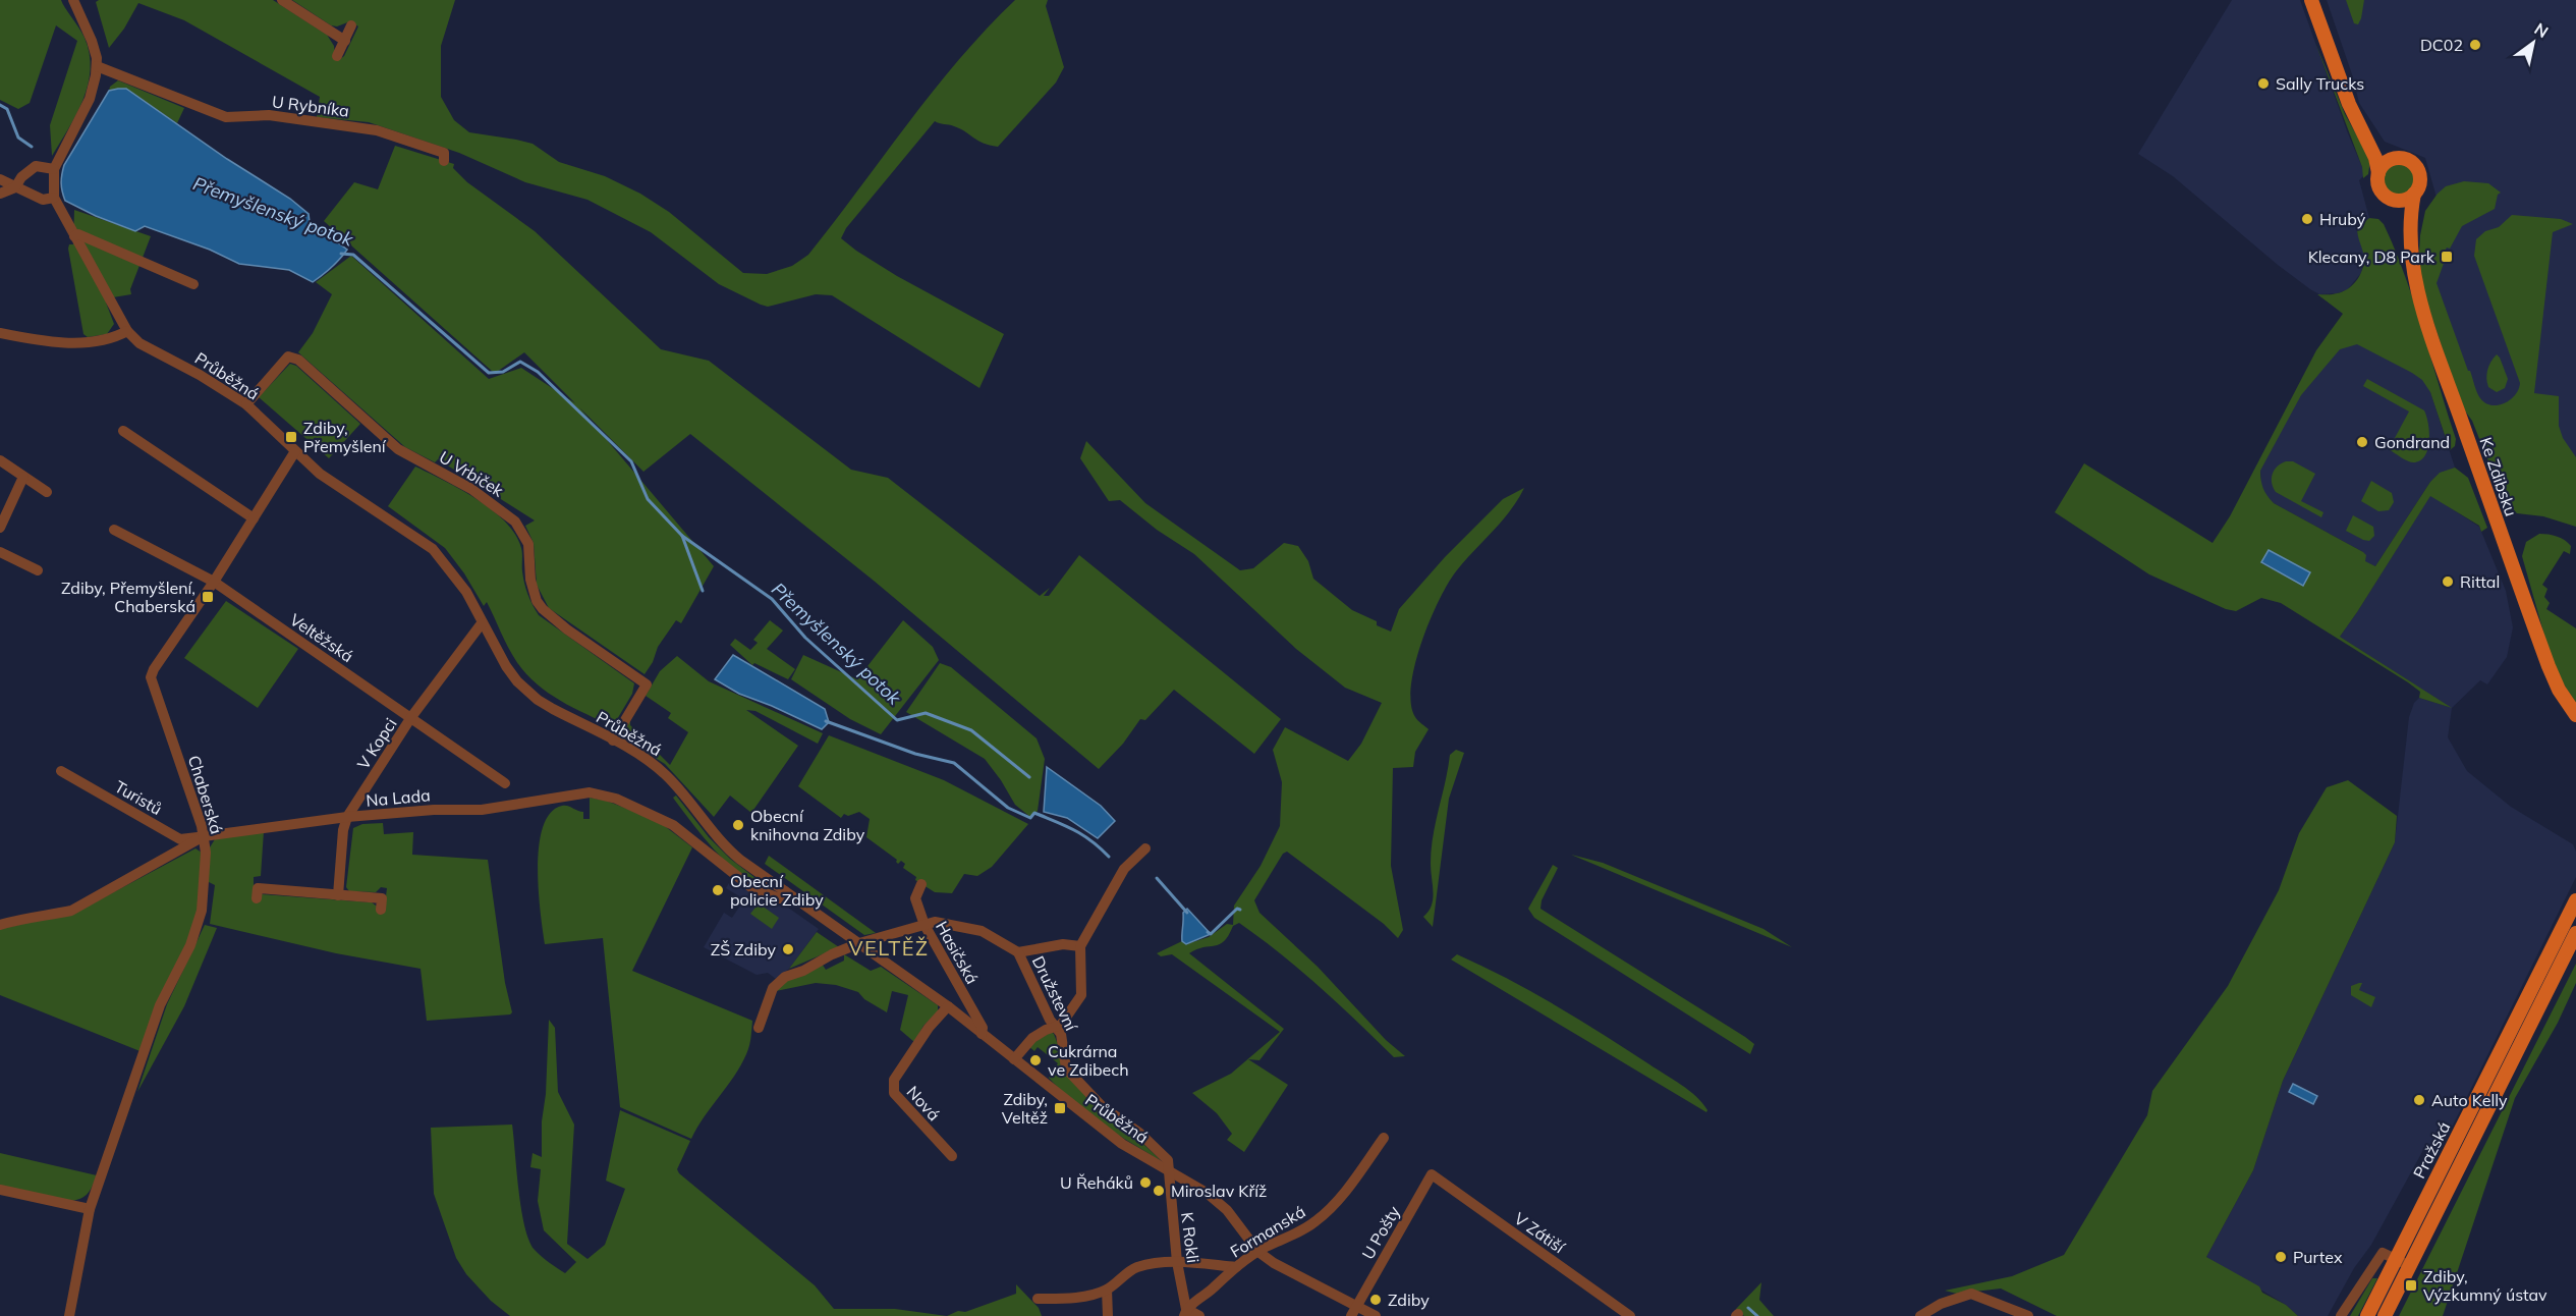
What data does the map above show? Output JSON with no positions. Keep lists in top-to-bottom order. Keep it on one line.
{"streets":{"main road":["Ke Zdibsku","Pražská"],"street":["U Rybníka","Průběžná","U Vrbiček","Veltěžská","V Kopci","Chaberská","Turistů","Na Lada","Hasičská","Družstevní","Nová","Formanská","U Pošty","V Zátiší","K Rokli"]},"crossings":[["Průběžná","U Vrbiček"],["Průběžná","V Kopci"],["Průběžná","Chaberská"],["Průběžná","Na Lada"],["Průběžná","Hasičská"],["Průběžná","Družstevní"],["Průběžná","Nová"],["Průběžná","Formanská"],["Průběžná","U Pošty"],["Průběžná","K Rokli"],["Veltěžská","V Kopci"],["Veltěžská","Chaberská"],["V Kopci","Na Lada"],["Chaberská","Turistů"],["Chaberská","Na Lada"],["Turistů","Na Lada"],["Hasičská","Družstevní"],["Družstevní","K Rokli"],["Formanská","K Rokli"],["U Pošty","V Zátiší"]],"districts":["VELTĚŽ"],"water":["Přemyšlenský potok"],"places":{"other":["DC02","Sally Trucks","Hrubý","Gondrand","Rittal","Obecní knihovna Zdiby","Obecní policie Zdiby","ZŠ Zdiby","Cukrárna ve Zdibech","Auto Kelly","U Řeháků","Miroslav Kříž","Purtex","Zdiby"],"transit":["Klecany, D8 Park","Zdiby, Přemyšlení","Zdiby, Přemyšlení, Chaberská","Zdiby, Veltěž","Zdiby, Výzkumný ústav"]},"north":"top right"}
